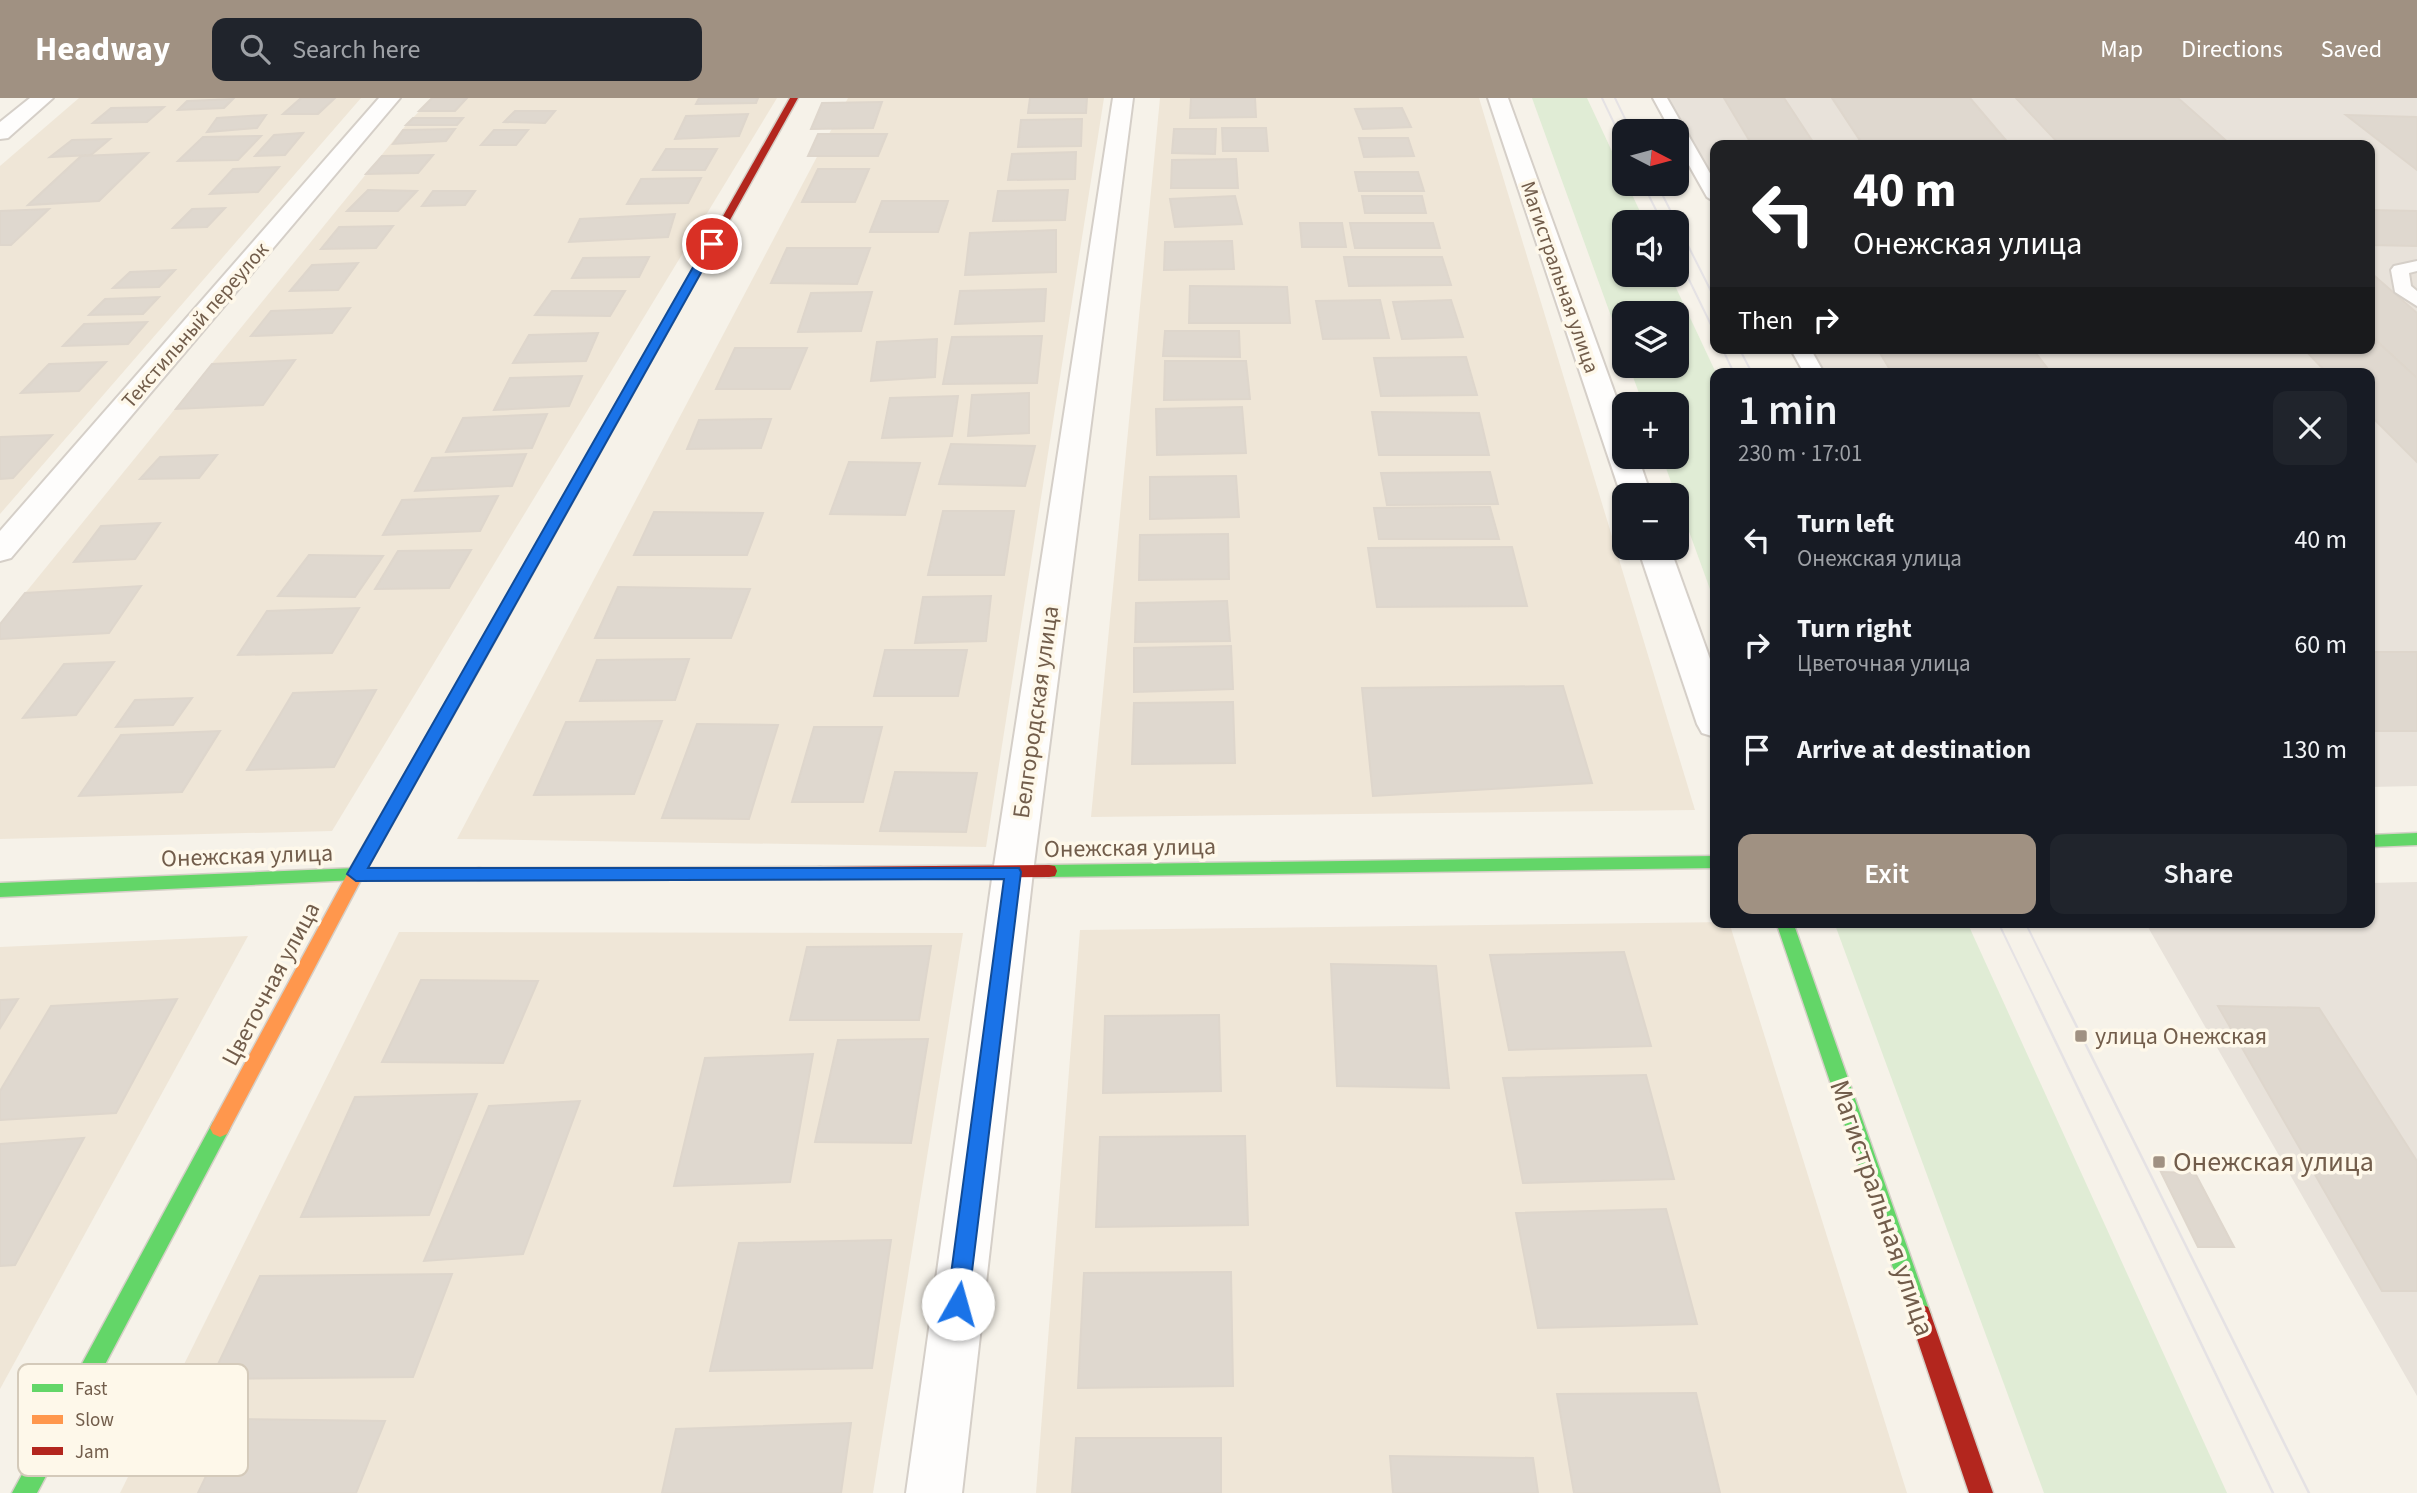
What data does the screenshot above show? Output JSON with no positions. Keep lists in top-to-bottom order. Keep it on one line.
{"streets":{"street":["Магистральная улица","Текстильный переулок","Белгородская улица","Онежская улица","Цветочная улица"]},"crossings":[["Белгородская улица","Онежская улица"],["Онежская улица","Цветочная улица"]],"places":{"transit":["улица Онежская","Онежская улица"]},"legend":["Fast","Slow","Jam"],"north":"right","page":{"header":"Headway","search":"Search here","nav":["Map","Directions","Saved"],"map_buttons":["+","−"],"turn":["40 m","Онежская улица"],"then":"Then","heading":["1 min","230 m · 17:01"],"list":[{"name":"Turn left","note":"Онежская улица","value":"40 m"},{"name":"Turn right","note":"Цветочная улица","value":"60 m"},{"name":"Arrive at destination","value":"130 m"}],"buttons":["Exit","Share"]}}
